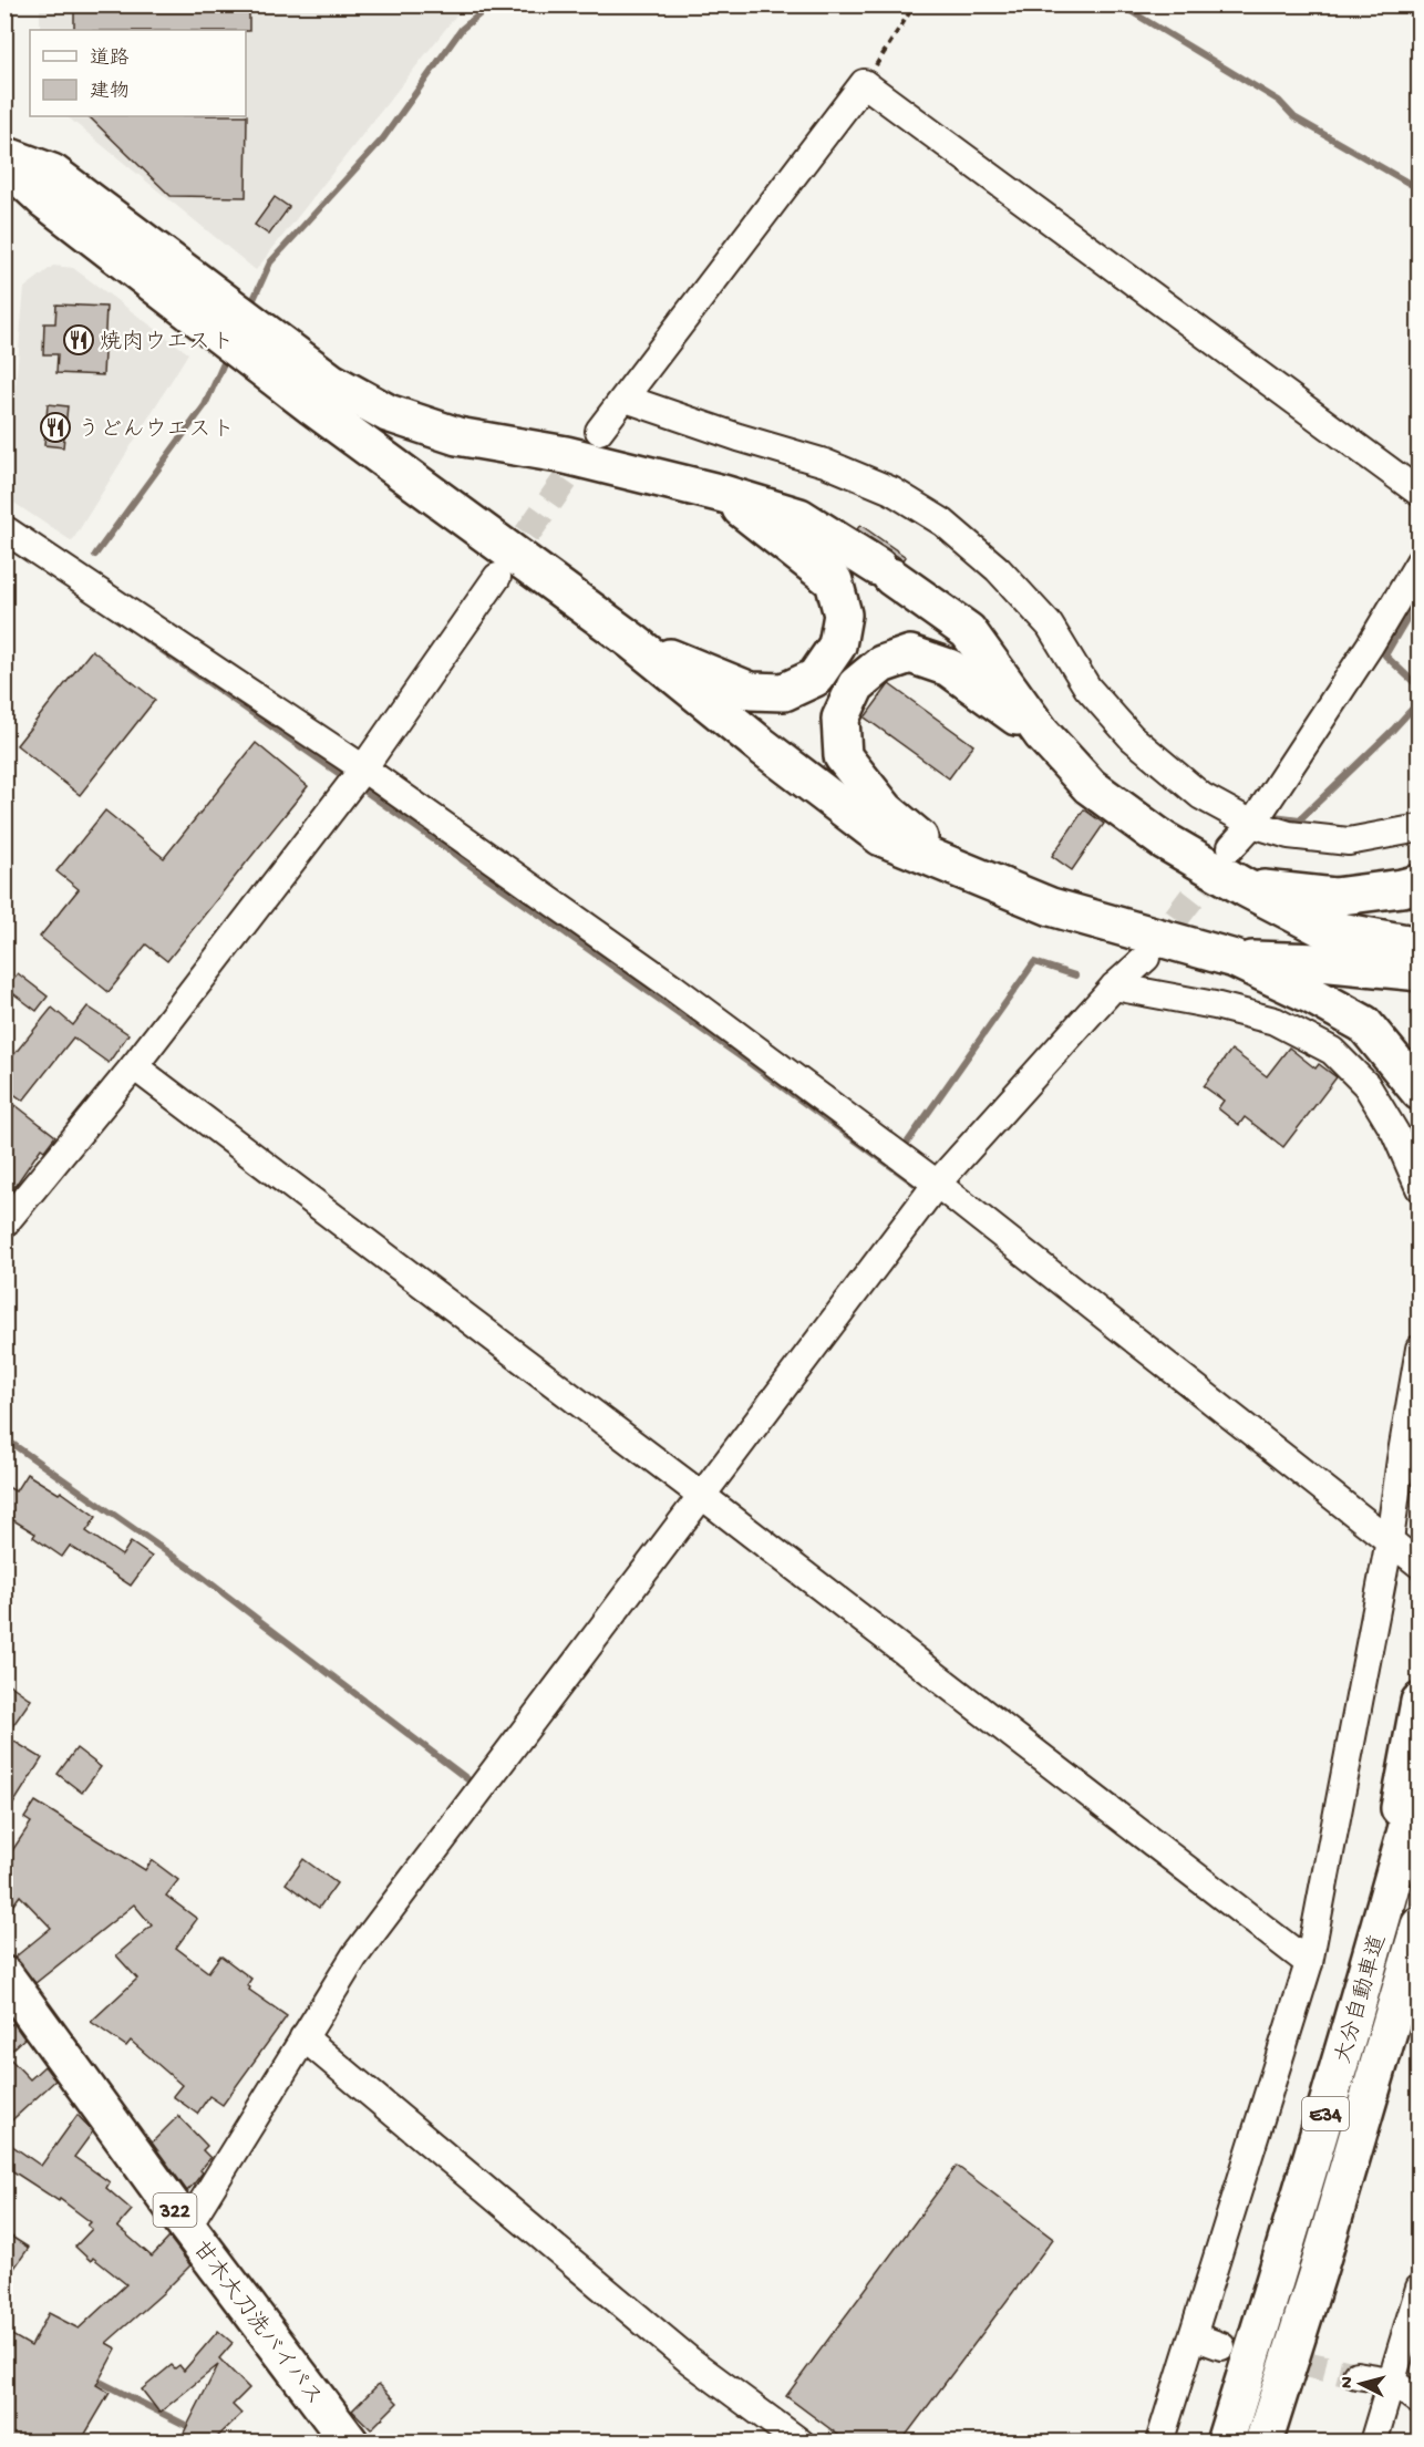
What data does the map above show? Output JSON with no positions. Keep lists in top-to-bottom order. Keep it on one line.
{"streets":{"highway":["大分自動車道","E34","322","甘木大刀洗バイパス"]},"places":{"restaurant":["焼肉ウエスト","うどんウエスト"]},"legend":["道路","建物"],"north":"left"}
